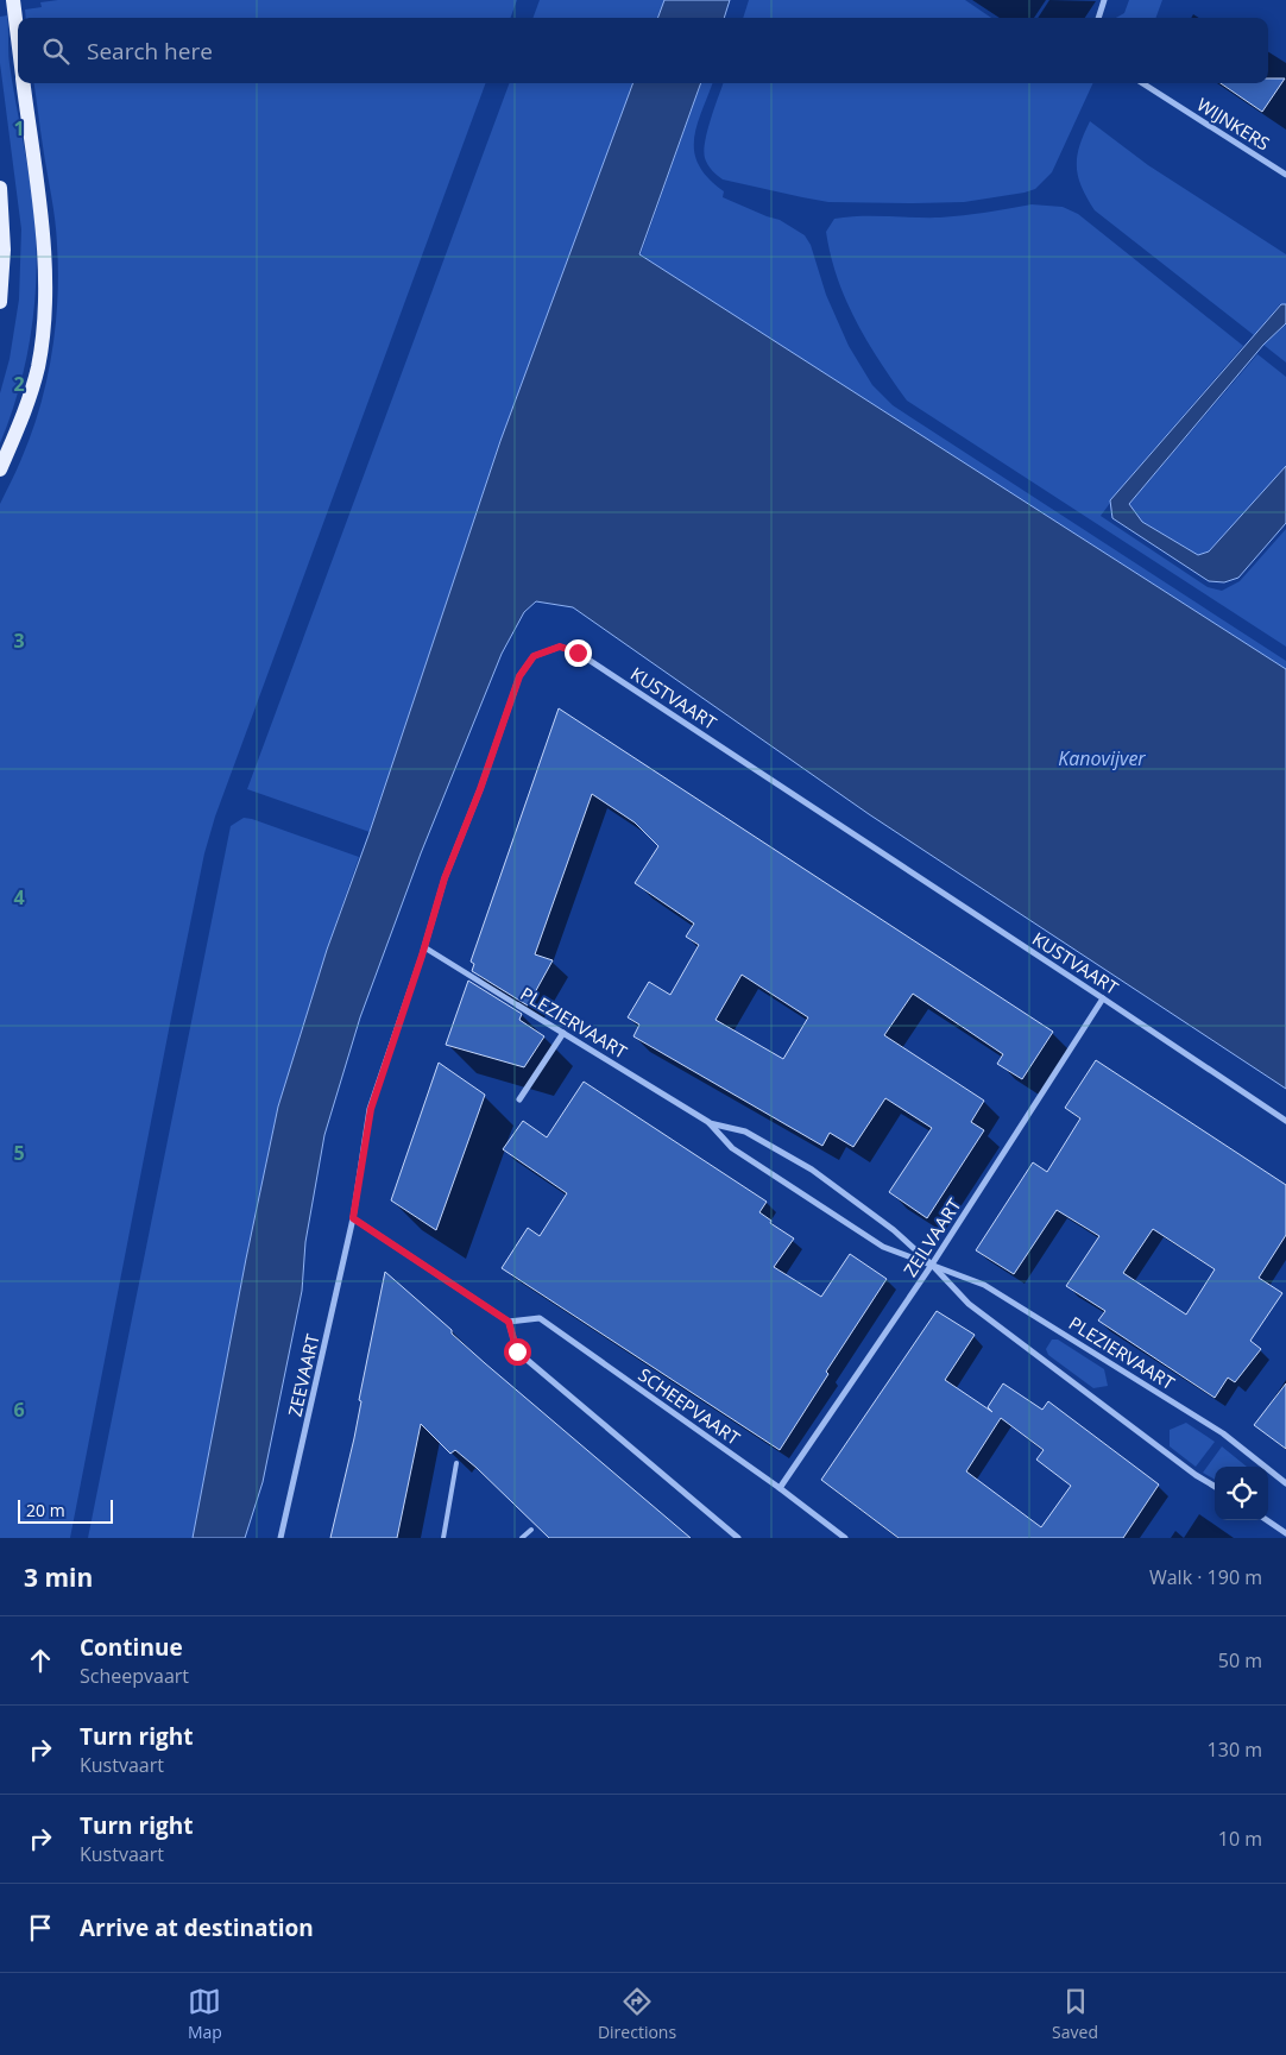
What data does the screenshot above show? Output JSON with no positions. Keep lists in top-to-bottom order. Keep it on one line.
{"streets":{"street":["WIJNKERS","KUSTVAART","PLEZIERVAART","ZEILVAART","ZEEVAART","SCHEEPVAART"]},"crossings":[["KUSTVAART","PLEZIERVAART"],["KUSTVAART","ZEILVAART"],["KUSTVAART","ZEEVAART"],["PLEZIERVAART","ZEILVAART"],["ZEILVAART","SCHEEPVAART"]],"water":["Kanovijver"],"scale_bar":"20 m","page":{"search":"Search here","scale":"20 m","heading":["3 min","Walk · 190 m"],"list":[["Continue","Scheepvaart","50 m"],["Turn right","Kustvaart","130 m"],["Turn right","Kustvaart","10 m"],"Arrive at destination"],"nav":["Map","Directions","Saved"]},"grid":{"rows":["1","2","3","4","5","6"]}}
